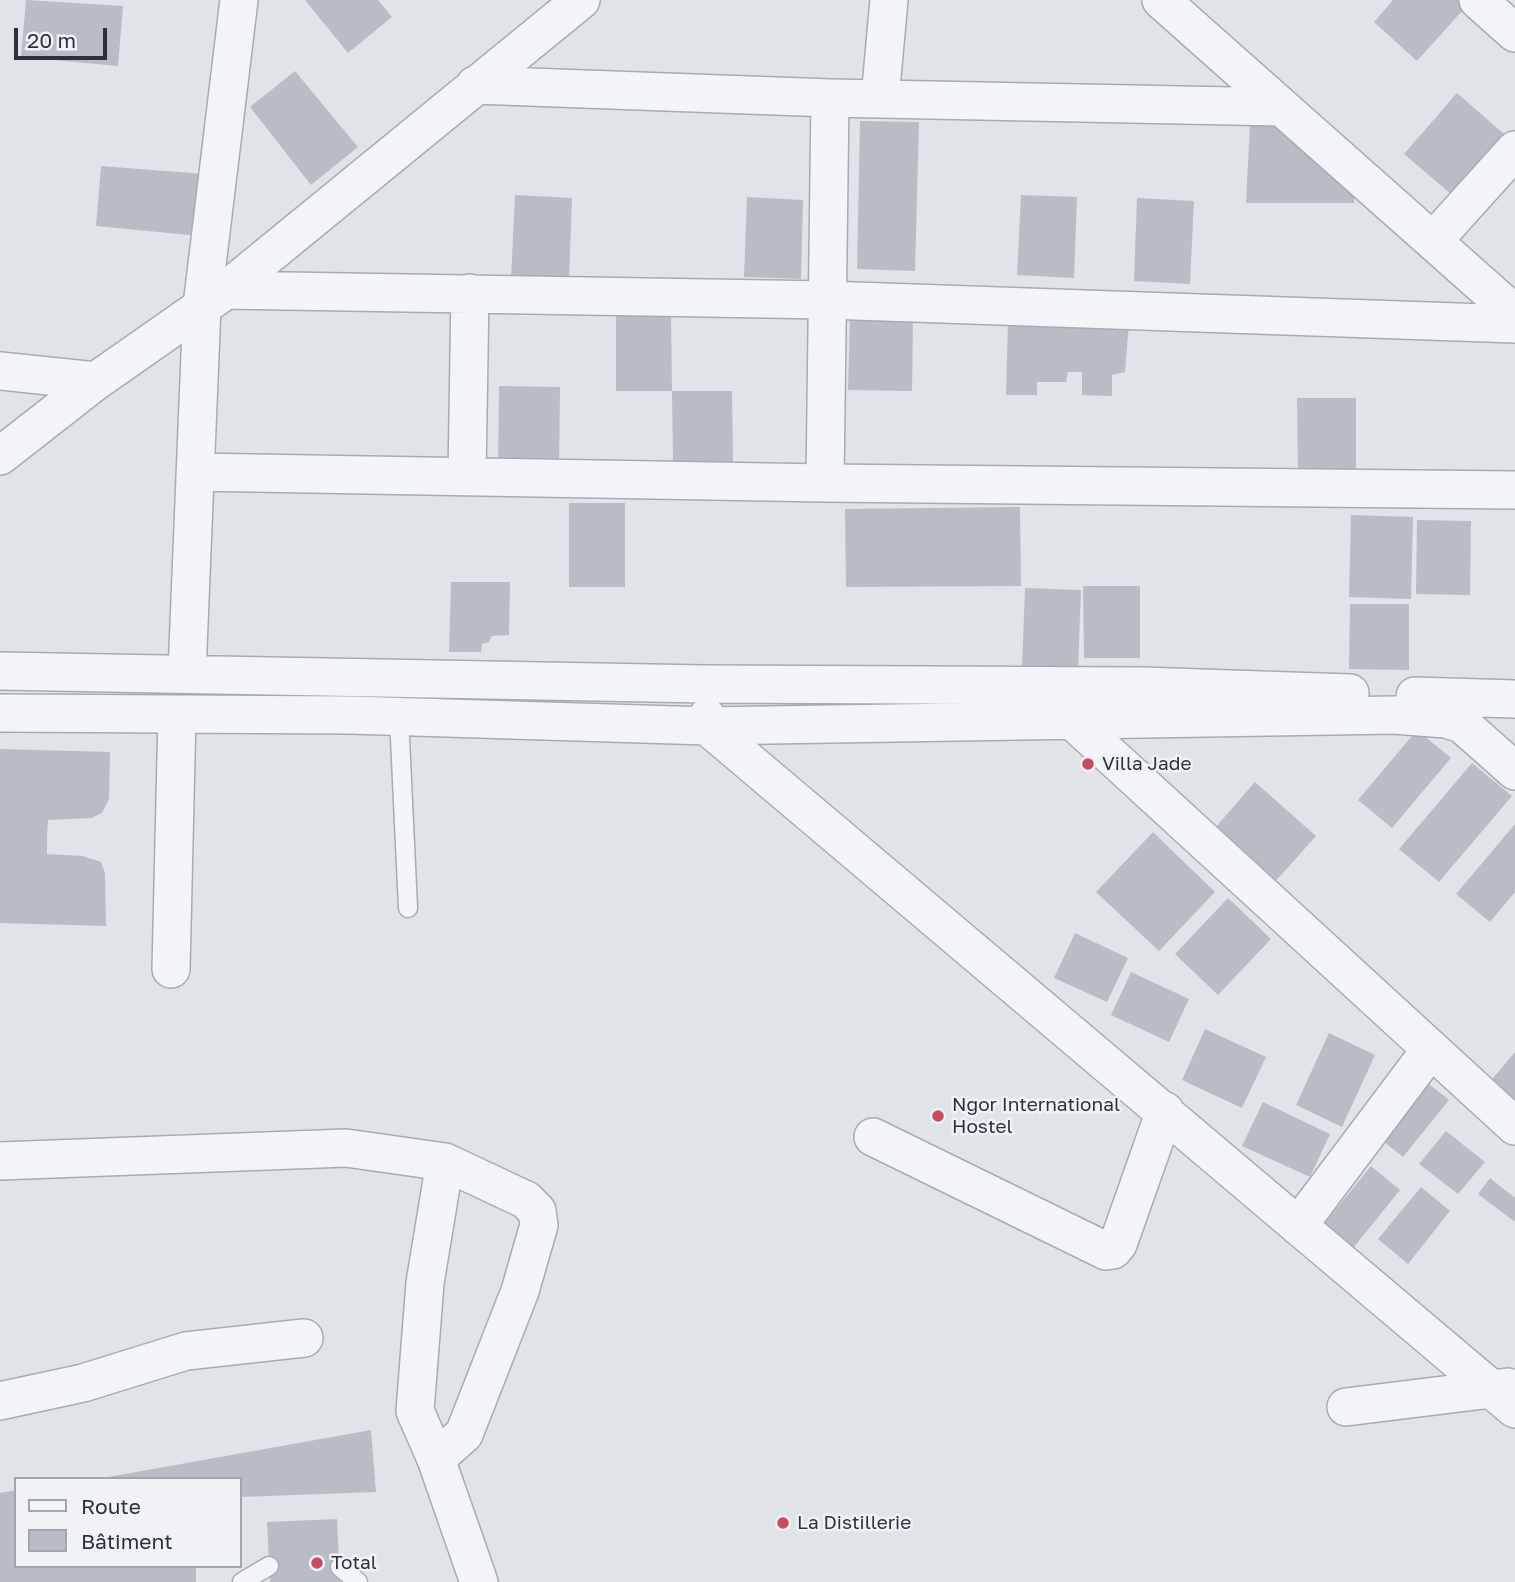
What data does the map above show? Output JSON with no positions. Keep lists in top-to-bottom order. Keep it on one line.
{"places":["Villa Jade","Ngor International Hostel","La Distillerie","Total"],"legend":["Route","Bâtiment"],"scale_bar":"20 m"}
